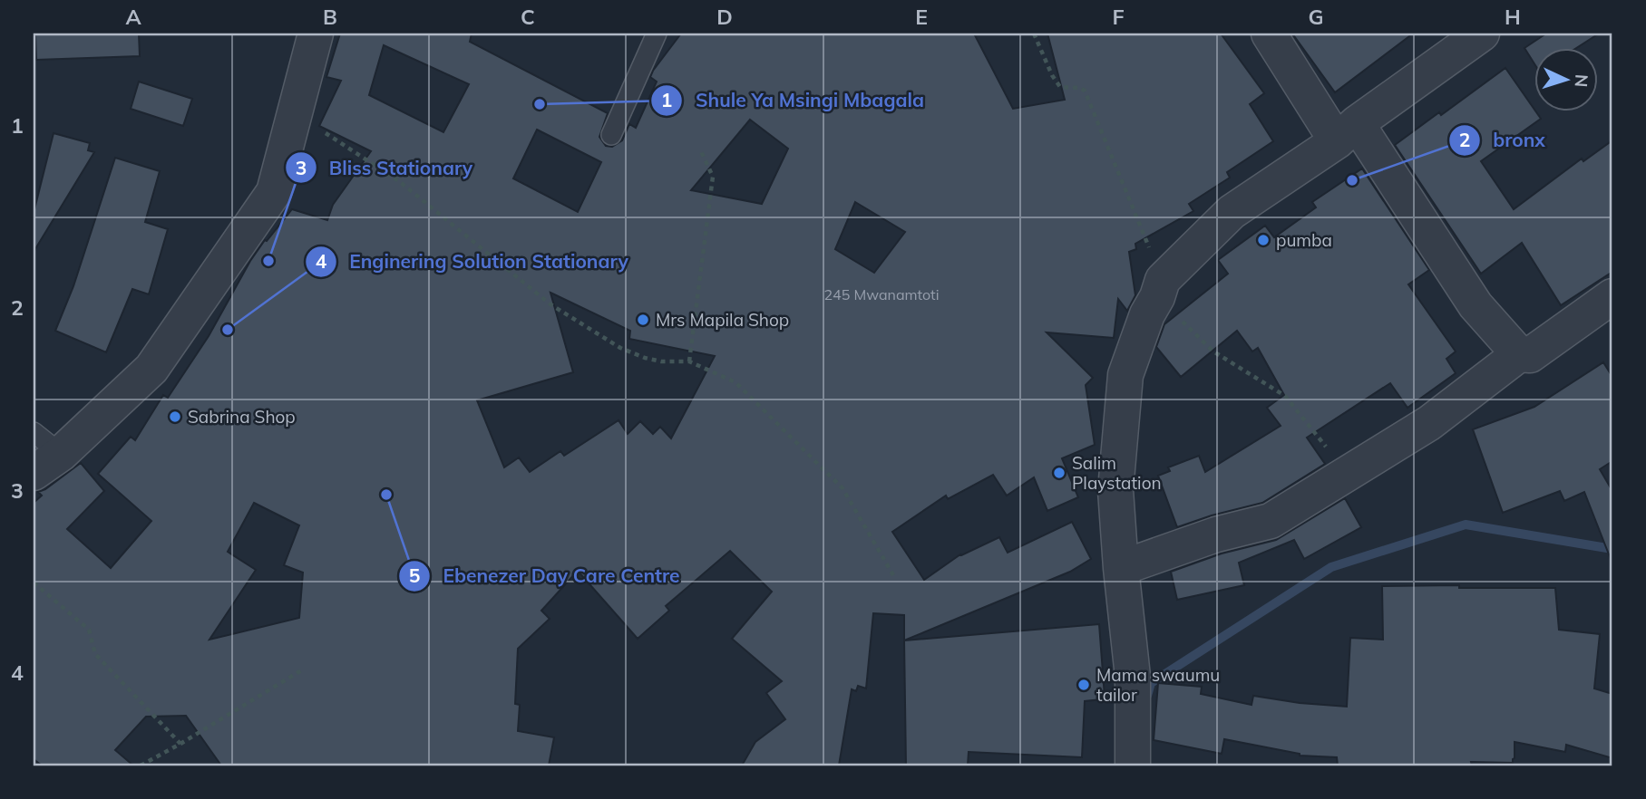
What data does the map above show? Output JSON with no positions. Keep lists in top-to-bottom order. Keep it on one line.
{"places":["Shule Ya Msingi Mbagala","bronx","pumba","Bliss Stationary","Mrs Mapila Shop","Enginering Solution Stationary","Sabrina Shop","Salim Playstation","Ebenezer Day Care Centre","Mama swaumu tailor"],"house_numbers":["245 Mwanamtoti"],"north":"right","grid":{"columns":["A","B","C","D","E","F","G","H"],"rows":["1","2","3","4"]}}
